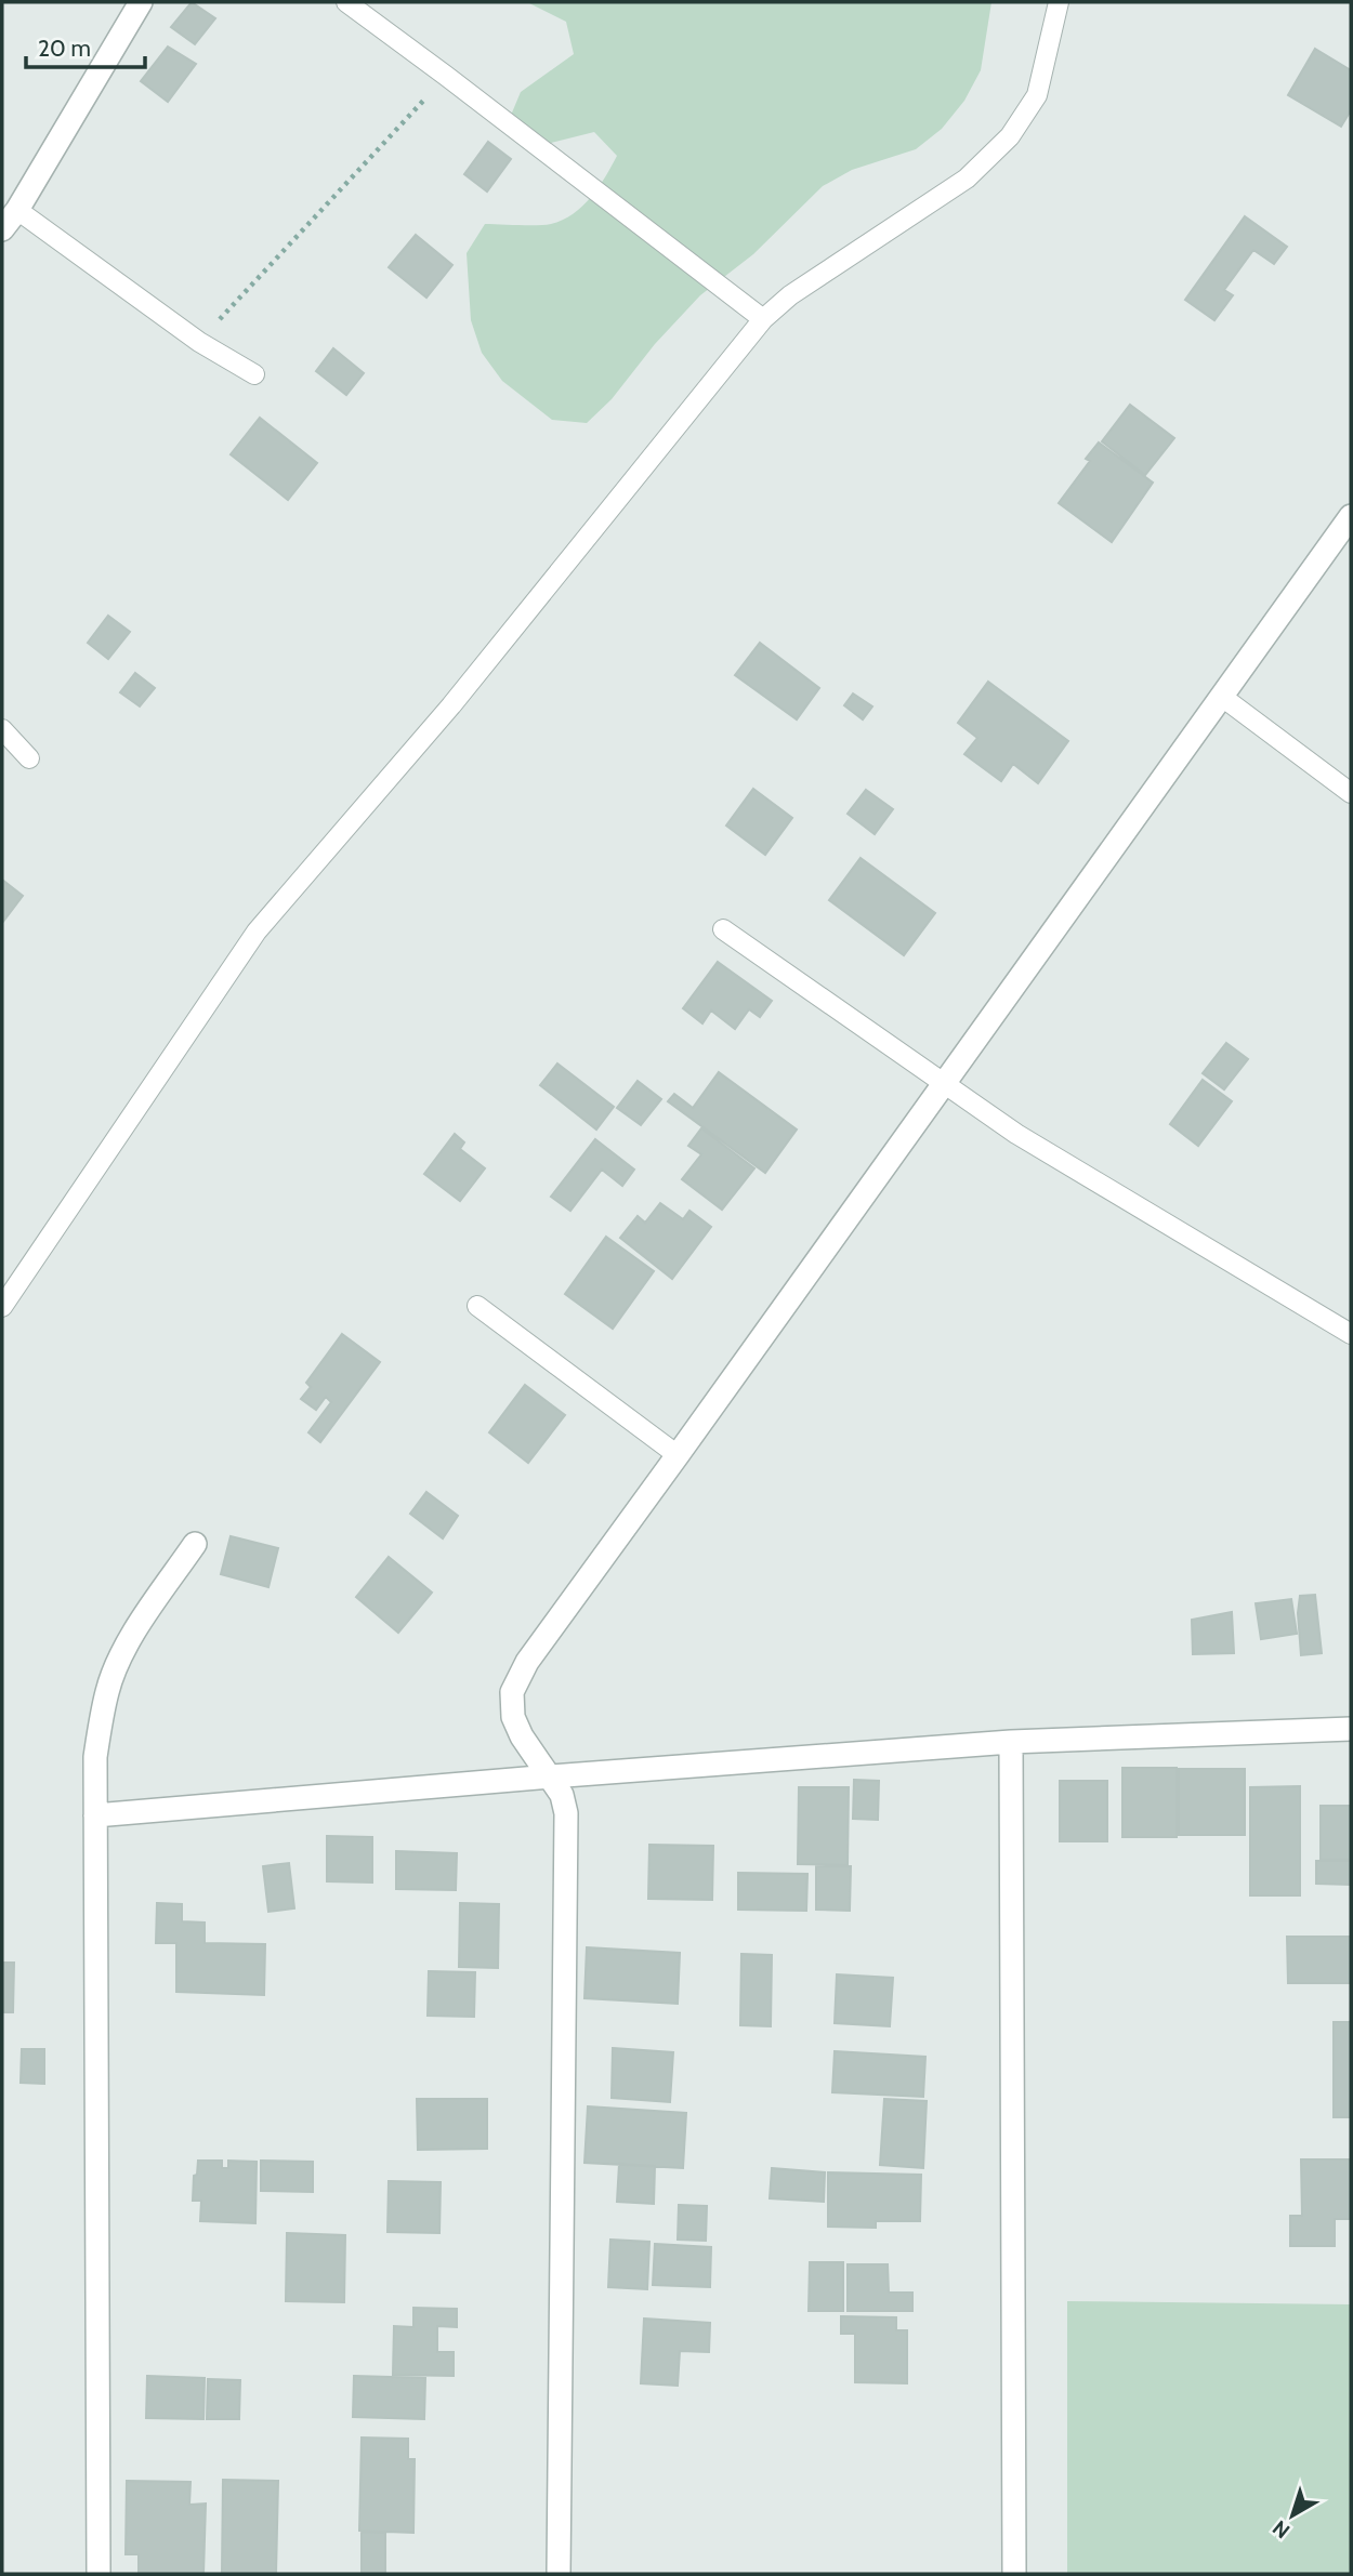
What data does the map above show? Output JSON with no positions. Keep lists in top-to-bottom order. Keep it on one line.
{"scale_bar":"20 m","north":"bottom left"}
